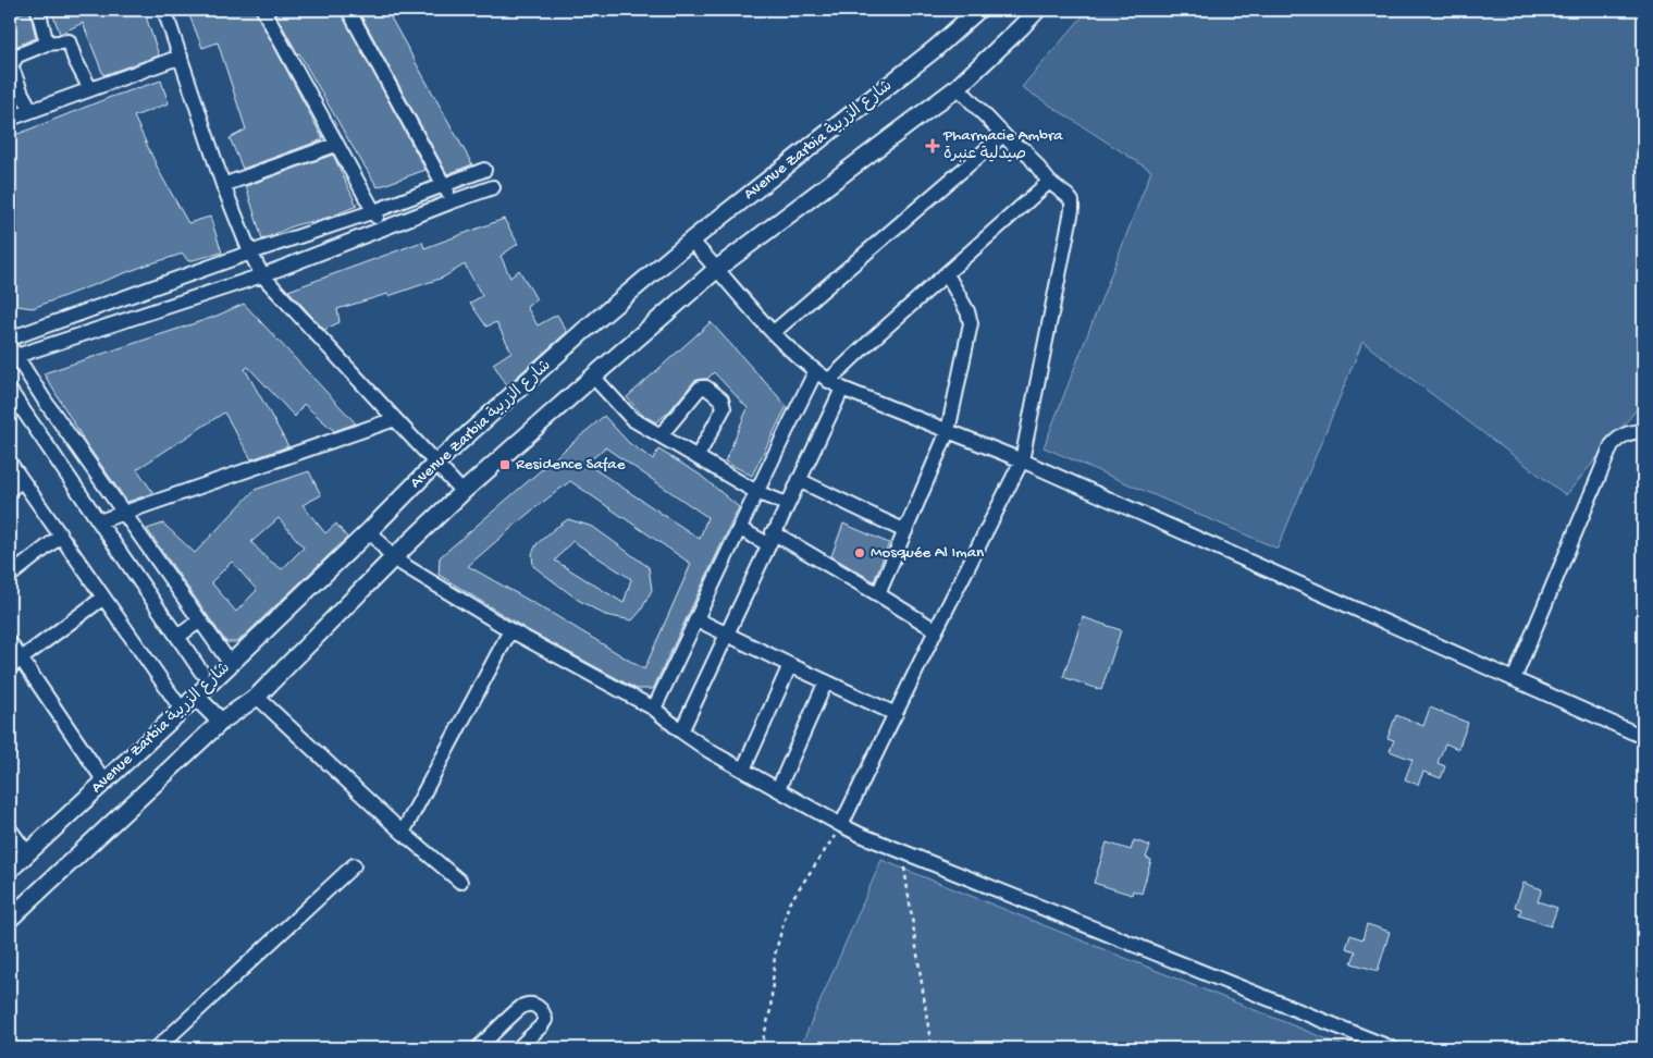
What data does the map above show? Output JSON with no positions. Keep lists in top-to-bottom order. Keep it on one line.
{"streets":{"main road":["Avenue Zarbia شارع الزربية"]},"places":{"health":["Pharmacie Ambra صيدلية عنبرة"],"transit":["Residence Safae"],"other":["Mosquée Al Iman"]}}
